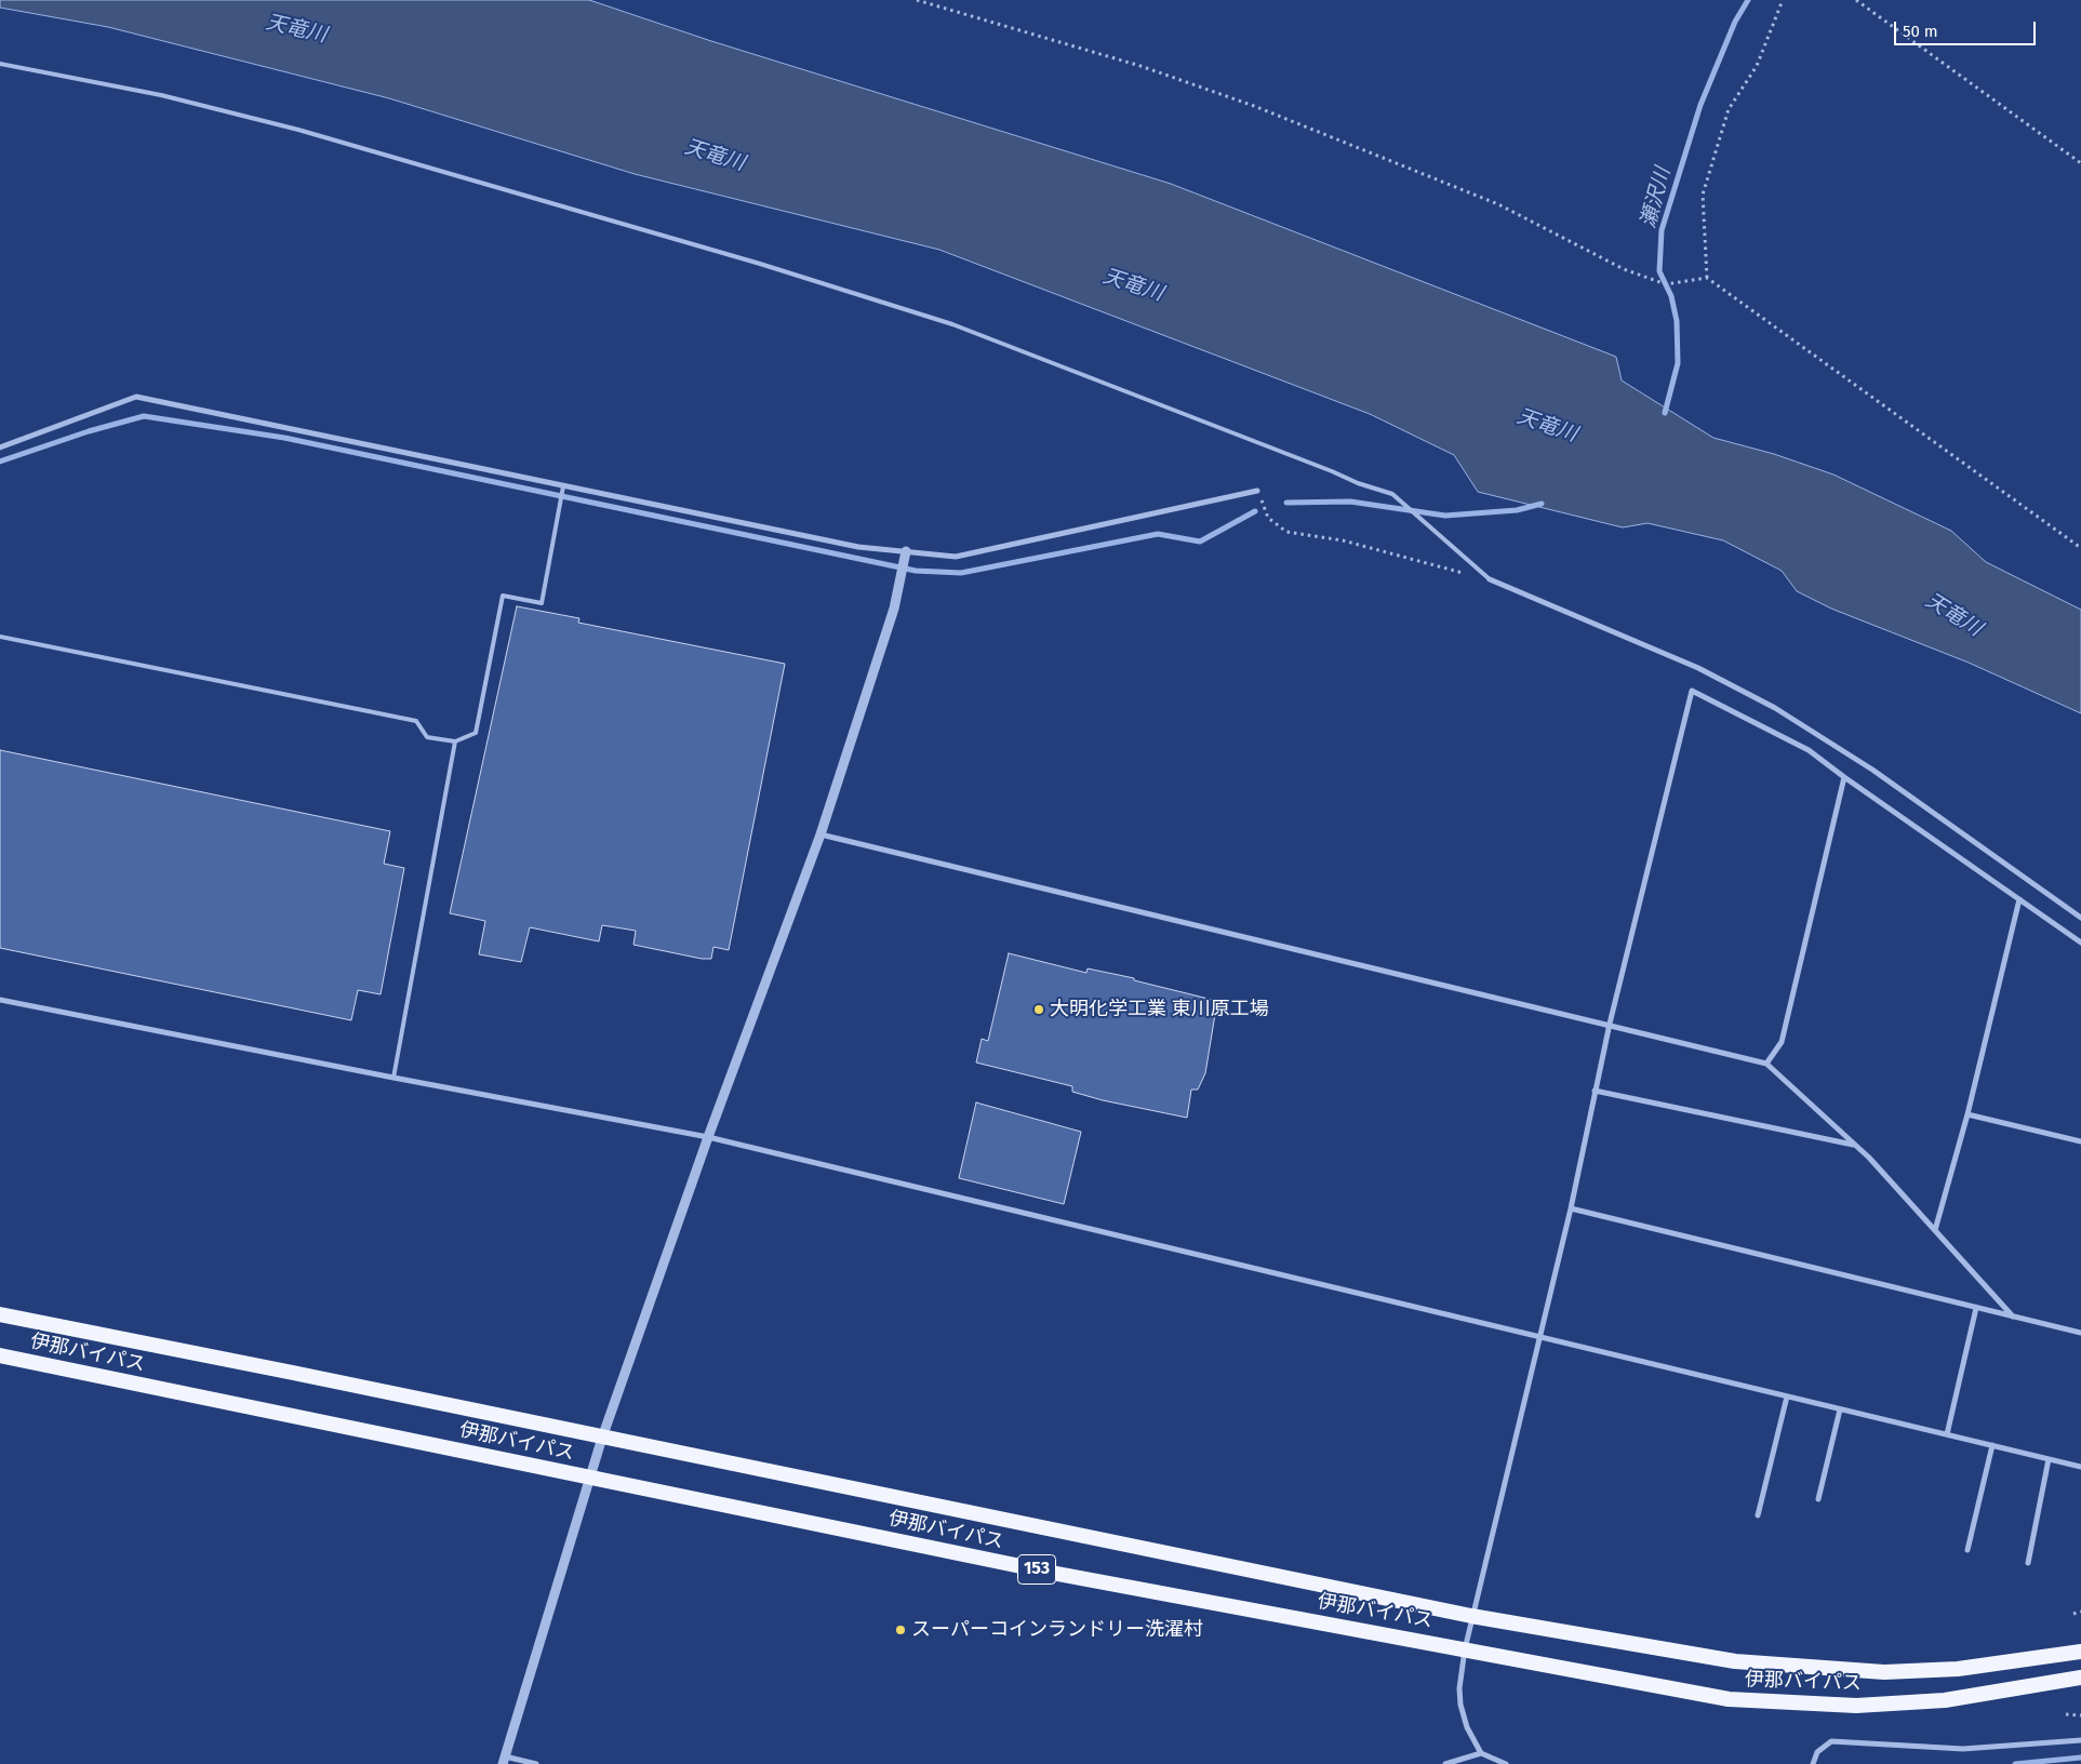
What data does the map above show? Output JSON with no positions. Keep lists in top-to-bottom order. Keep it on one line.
{"streets":{"highway":["伊那バイパス","153"]},"water":["天竜川","瀬沢川"],"places":["大明化学工業 東川原工場","スーパーコインランドリー洗濯村"],"scale_bar":"50 m"}
